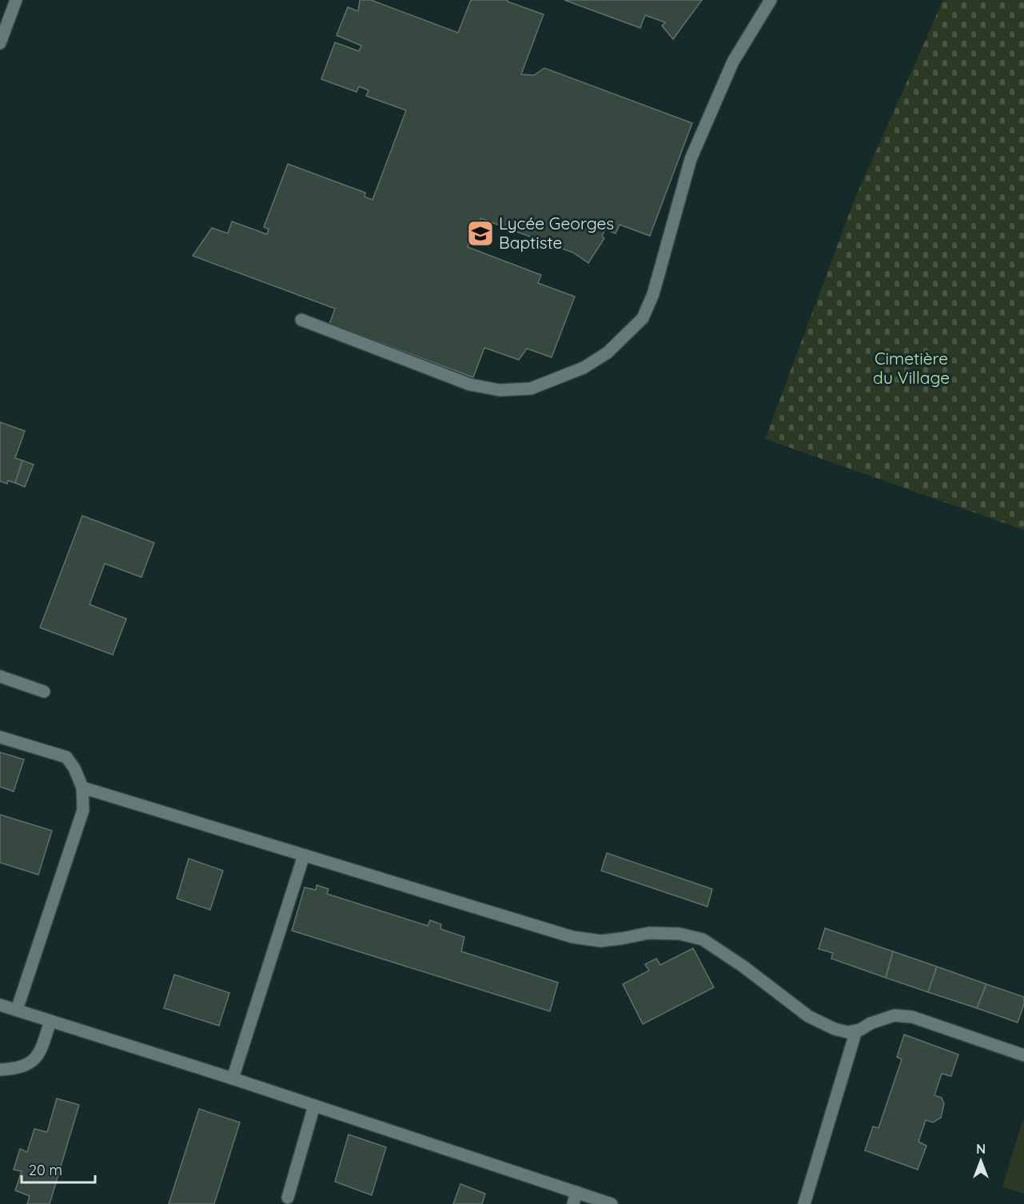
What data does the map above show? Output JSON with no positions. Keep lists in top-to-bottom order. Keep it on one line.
{"parks":["Cimetière du Village"],"places":{"school or university":["Lycée Georges Baptiste"]},"scale_bar":"20 m","north":"top"}
